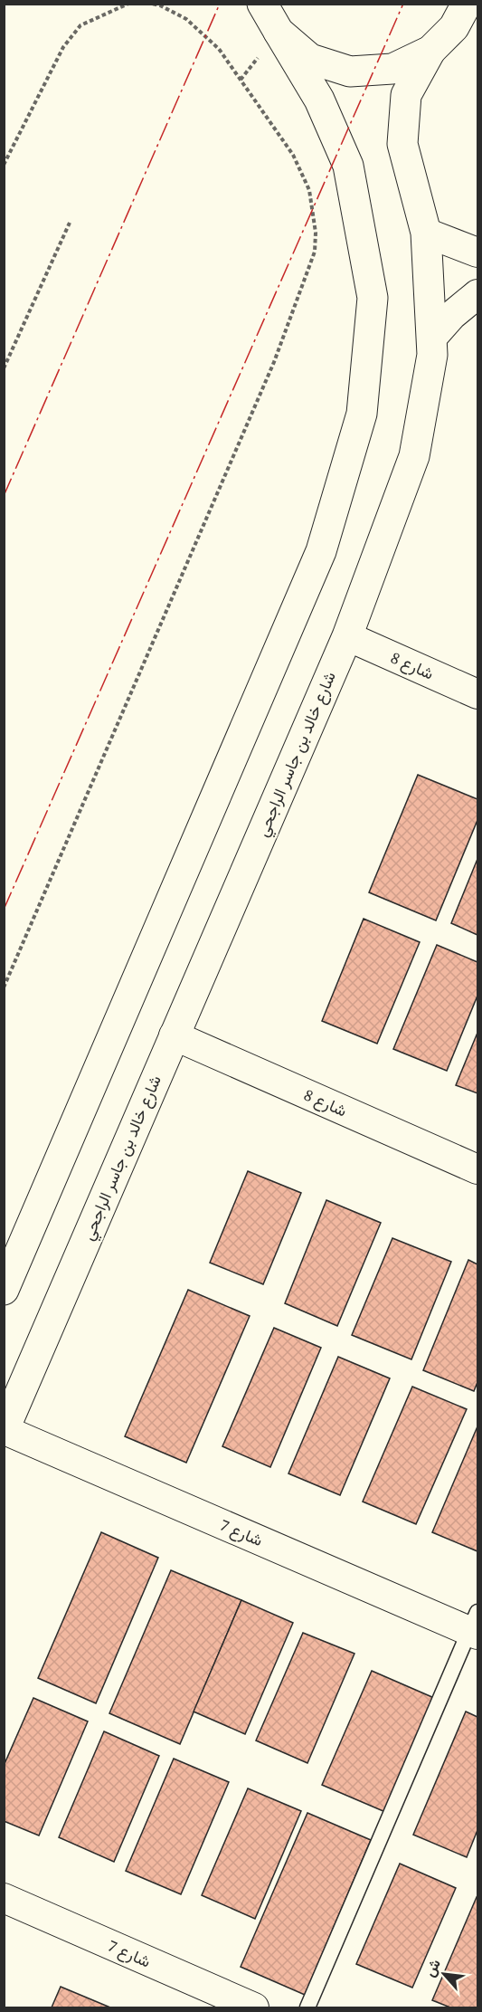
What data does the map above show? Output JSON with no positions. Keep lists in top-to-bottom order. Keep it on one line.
{"streets":{"street":["شارع 8","شارع خالد بن جاسر الراجحي","شارع 7"]},"crossings":[["شارع 8","شارع خالد بن جاسر الراجحي"],["شارع خالد بن جاسر الراجحي","شارع 7"]],"north":"top left"}
